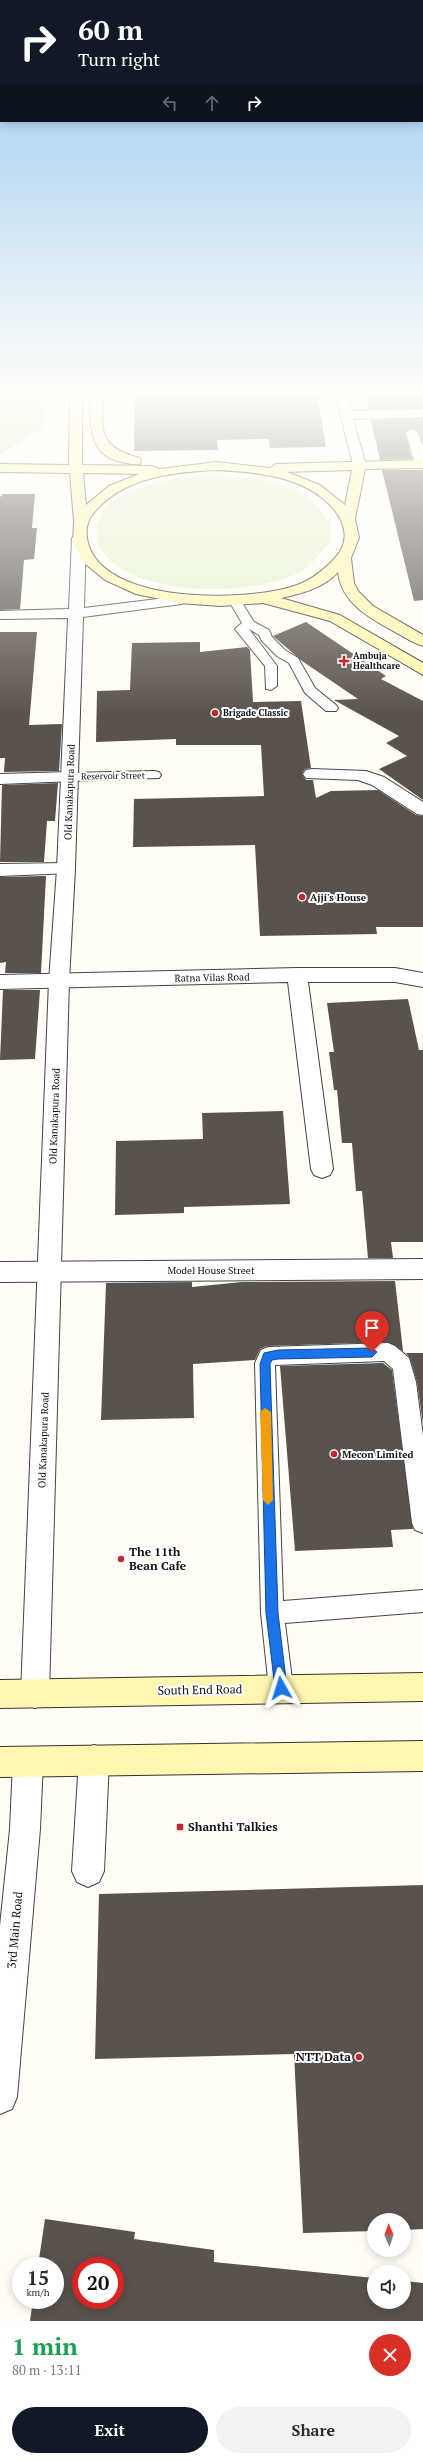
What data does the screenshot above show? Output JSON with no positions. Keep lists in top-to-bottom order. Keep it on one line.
{"streets":{"main road":["South End Road"],"street":["Reservoir Street","Old Kanakapura Road","Ratna Vilas Road","Model House Street","3rd Main Road"]},"crossings":[["Reservoir Street","Old Kanakapura Road"],["Old Kanakapura Road","Ratna Vilas Road"],["Old Kanakapura Road","Model House Street"],["Old Kanakapura Road","South End Road"]],"places":{"health":["Ambuja Healthcare"],"other":["Brigade Classic","Ajji's House","Mecon Limited","The 11th Bean Cafe","NTT Data"],"transit":["Shanthi Talkies"]},"north":"top","page":{"turn":["60 m","Turn right"],"speed":"15 km/h","limit":"20","heading":["1 min","80 m · 13:11"],"buttons":["Exit","Share"]}}
